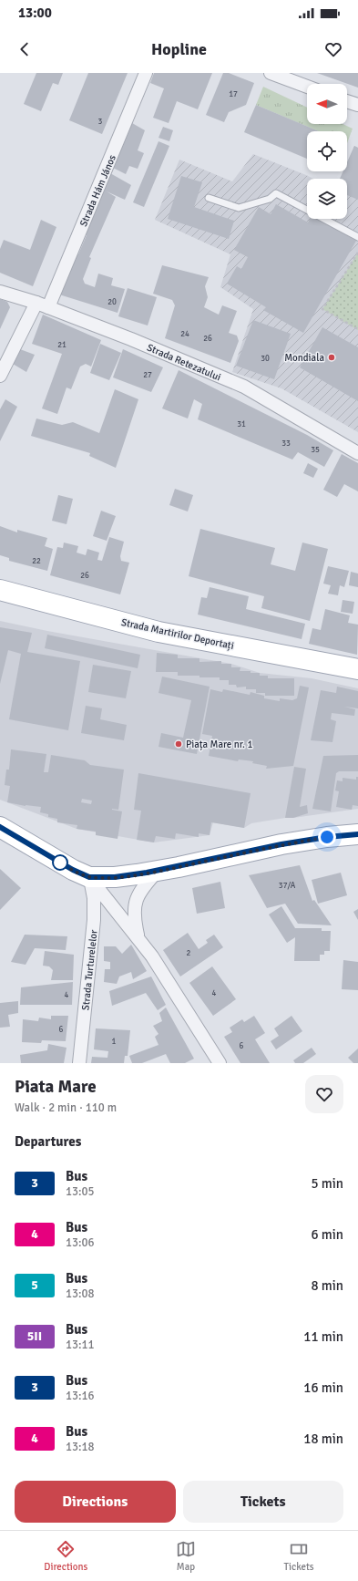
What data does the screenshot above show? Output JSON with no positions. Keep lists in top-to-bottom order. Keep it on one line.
{"streets":{"main road":["Strada Martirilor Deportați"],"street":["Strada Hám János","Strada Retezatului","Strada Turturelelor"]},"crossings":[["Strada Hám János","Strada Retezatului"]],"places":["Mondiala","Piața Mare nr. 1"],"lines":["bus line 3"],"house_numbers":["17","3","20","24","26","21","30","27","31","33","35","22","26","37/A","2","4","4","6","1","6"],"north":"left","page":{"status":"13:00","header":"Hopline","heading":[["Piata Mare","Walk · 2 min · 110 m"],"Departures"],"list":[{"mark":"3","name":"Bus","note":"13:05","value":"5 min"},{"mark":"4","name":"Bus","note":"13:06","value":"6 min"},{"mark":"5","name":"Bus","note":"13:08","value":"8 min"},{"mark":"5II","name":"Bus","note":"13:11","value":"11 min"},{"mark":"3","name":"Bus","note":"13:16","value":"16 min"},{"mark":"4","name":"Bus","note":"13:18","value":"18 min"}],"buttons":["Directions","Tickets"],"tabs":["Directions","Map","Tickets"]}}
